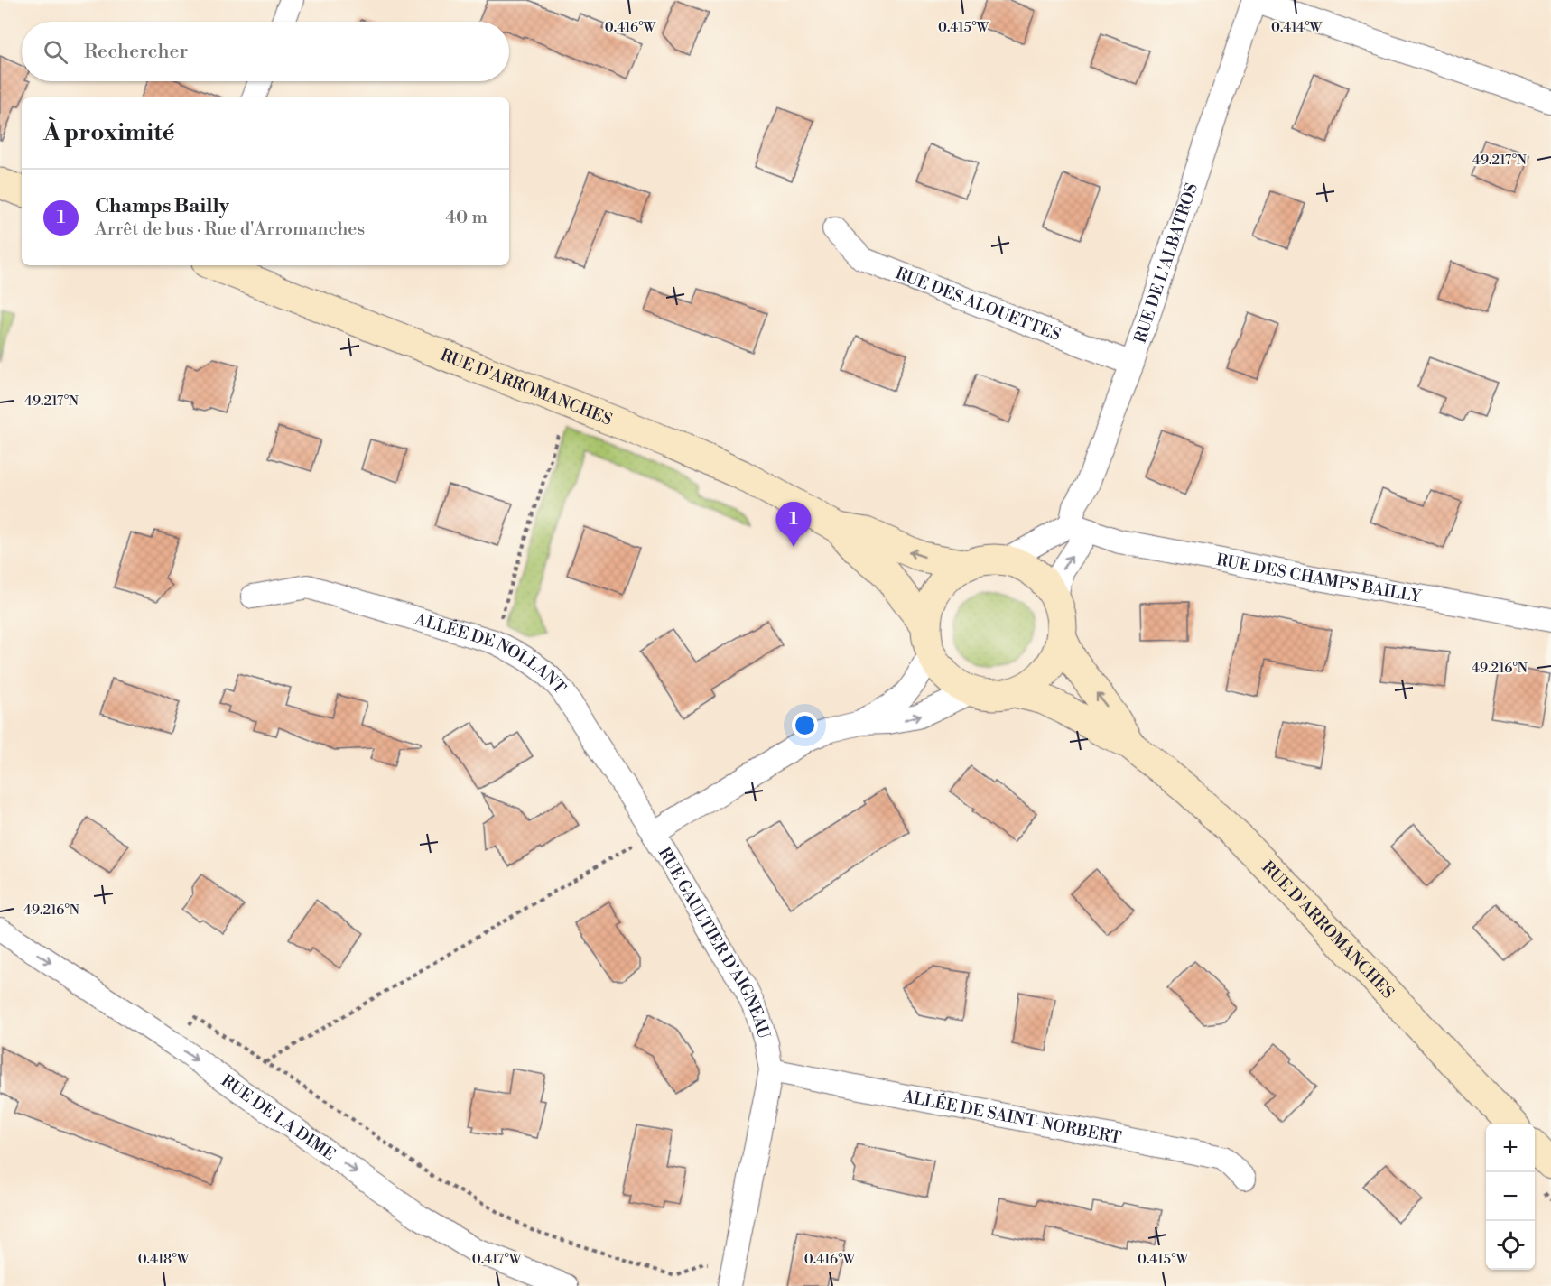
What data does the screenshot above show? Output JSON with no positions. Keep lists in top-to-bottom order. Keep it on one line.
{"streets":{"main road":["RUE D'ARROMANCHES"],"street":["RUE DE L'ALBATROS","RUE DES ALOUETTES","RUE DES CHAMPS BAILLY","ALLÉE DE NOLLANT","RUE GAULTIER D'AIGNEAU","ALLÉE DE SAINT-NORBERT","RUE DE LA DIME"]},"crossings":[["RUE DE L'ALBATROS","RUE DES ALOUETTES"],["RUE DE L'ALBATROS","RUE DES CHAMPS BAILLY"],["RUE D'ARROMANCHES","RUE GAULTIER D'AIGNEAU"],["ALLÉE DE NOLLANT","RUE GAULTIER D'AIGNEAU"],["RUE GAULTIER D'AIGNEAU","ALLÉE DE SAINT-NORBERT"]],"one_way":["RUE DE LA DIME"],"page":{"search":"Rechercher","heading":"À proximité","list":[{"mark":"1","name":"Champs Bailly","note":"Arrêt de bus · Rue d'Arromanches","value":"40 m"}],"pins":"1","map_buttons":["+","−"]},"coordinates":["0.416°W","0.415°W","0.414°W","49.217°N","49.216°N","0.418°W","0.417°W"]}
